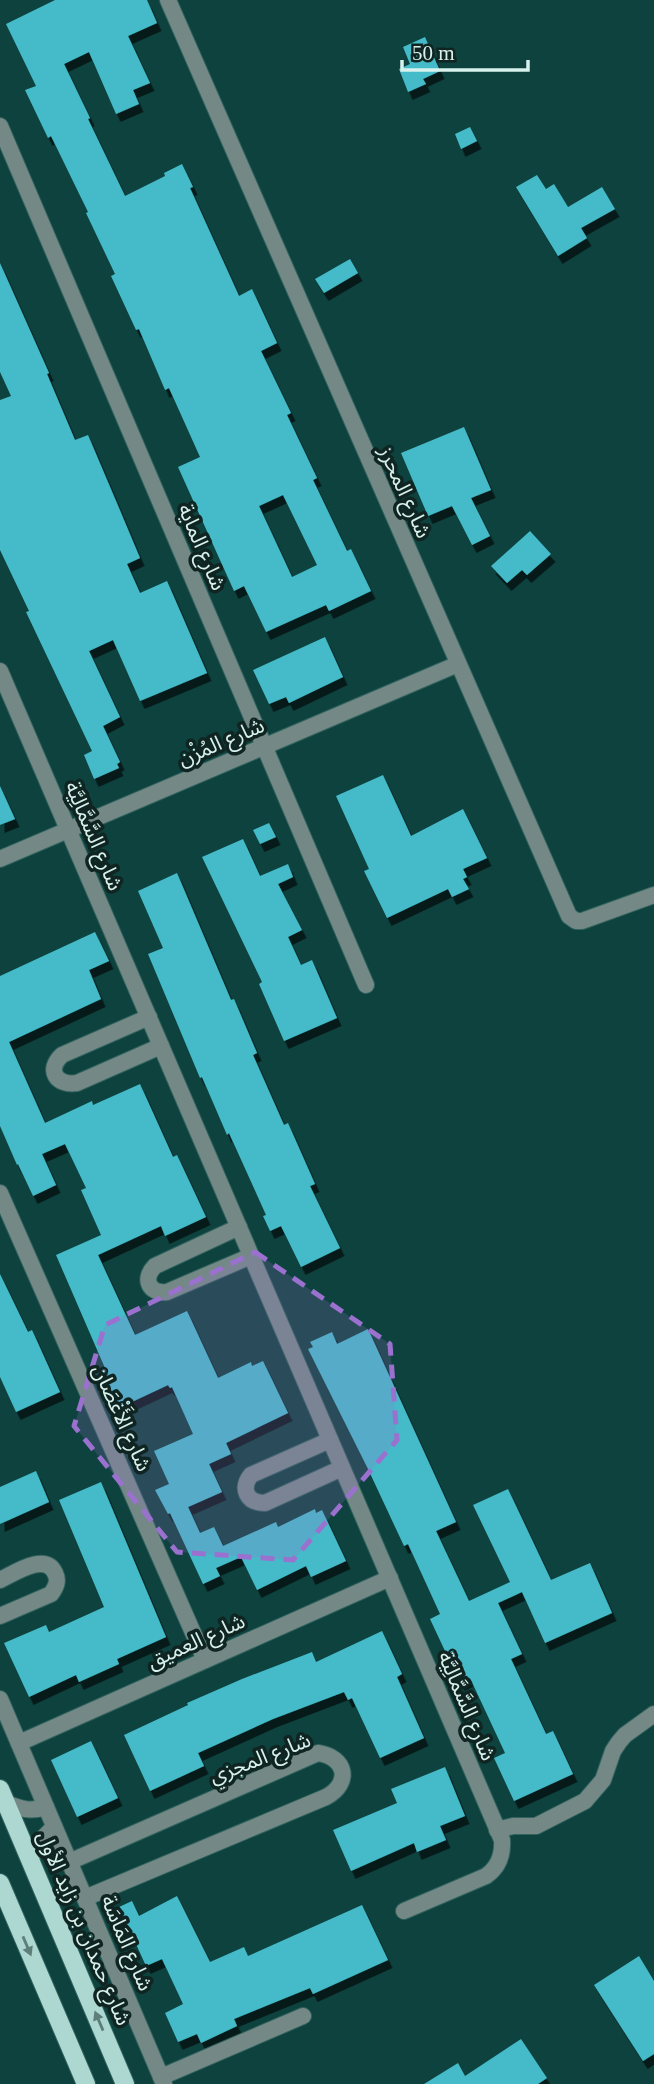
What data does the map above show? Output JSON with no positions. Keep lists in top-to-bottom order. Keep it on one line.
{"streets":{"main road":["شارع حمدان بن زايد الأول"],"street":["شارع المحرز","شارع الماية","شارع المُزْن","شارع السَّمَّالِيَّة","شارع الأَغْصَان","شارع العميق","شارع المجزي","شارع المَاسَة"]},"crossings":[["شارع المحرز","شارع المُزْن"],["شارع الماية","شارع المُزْن"],["شارع المُزْن","شارع السَّمَّالِيَّة"],["شارع السَّمَّالِيَّة","شارع العميق"],["شارع الأَغْصَان","شارع العميق"],["شارع العميق","شارع المَاسَة"],["شارع المجزي","شارع المَاسَة"]],"scale_bar":"50 m"}
